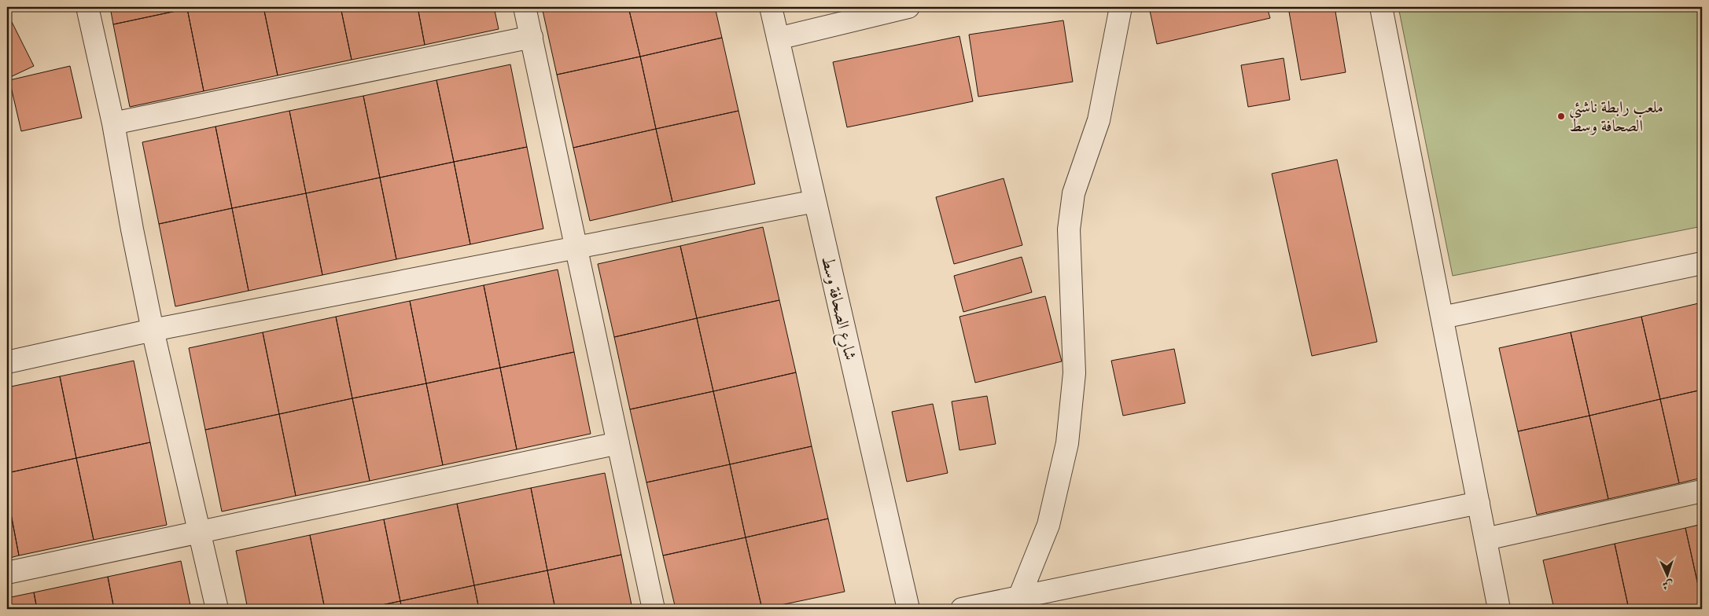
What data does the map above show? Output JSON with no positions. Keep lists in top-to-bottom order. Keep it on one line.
{"streets":{"street":["شارع الصحافة وسط"]},"places":["ملعب رابطة ناشئي الصحافة وسط"],"north":"bottom"}
